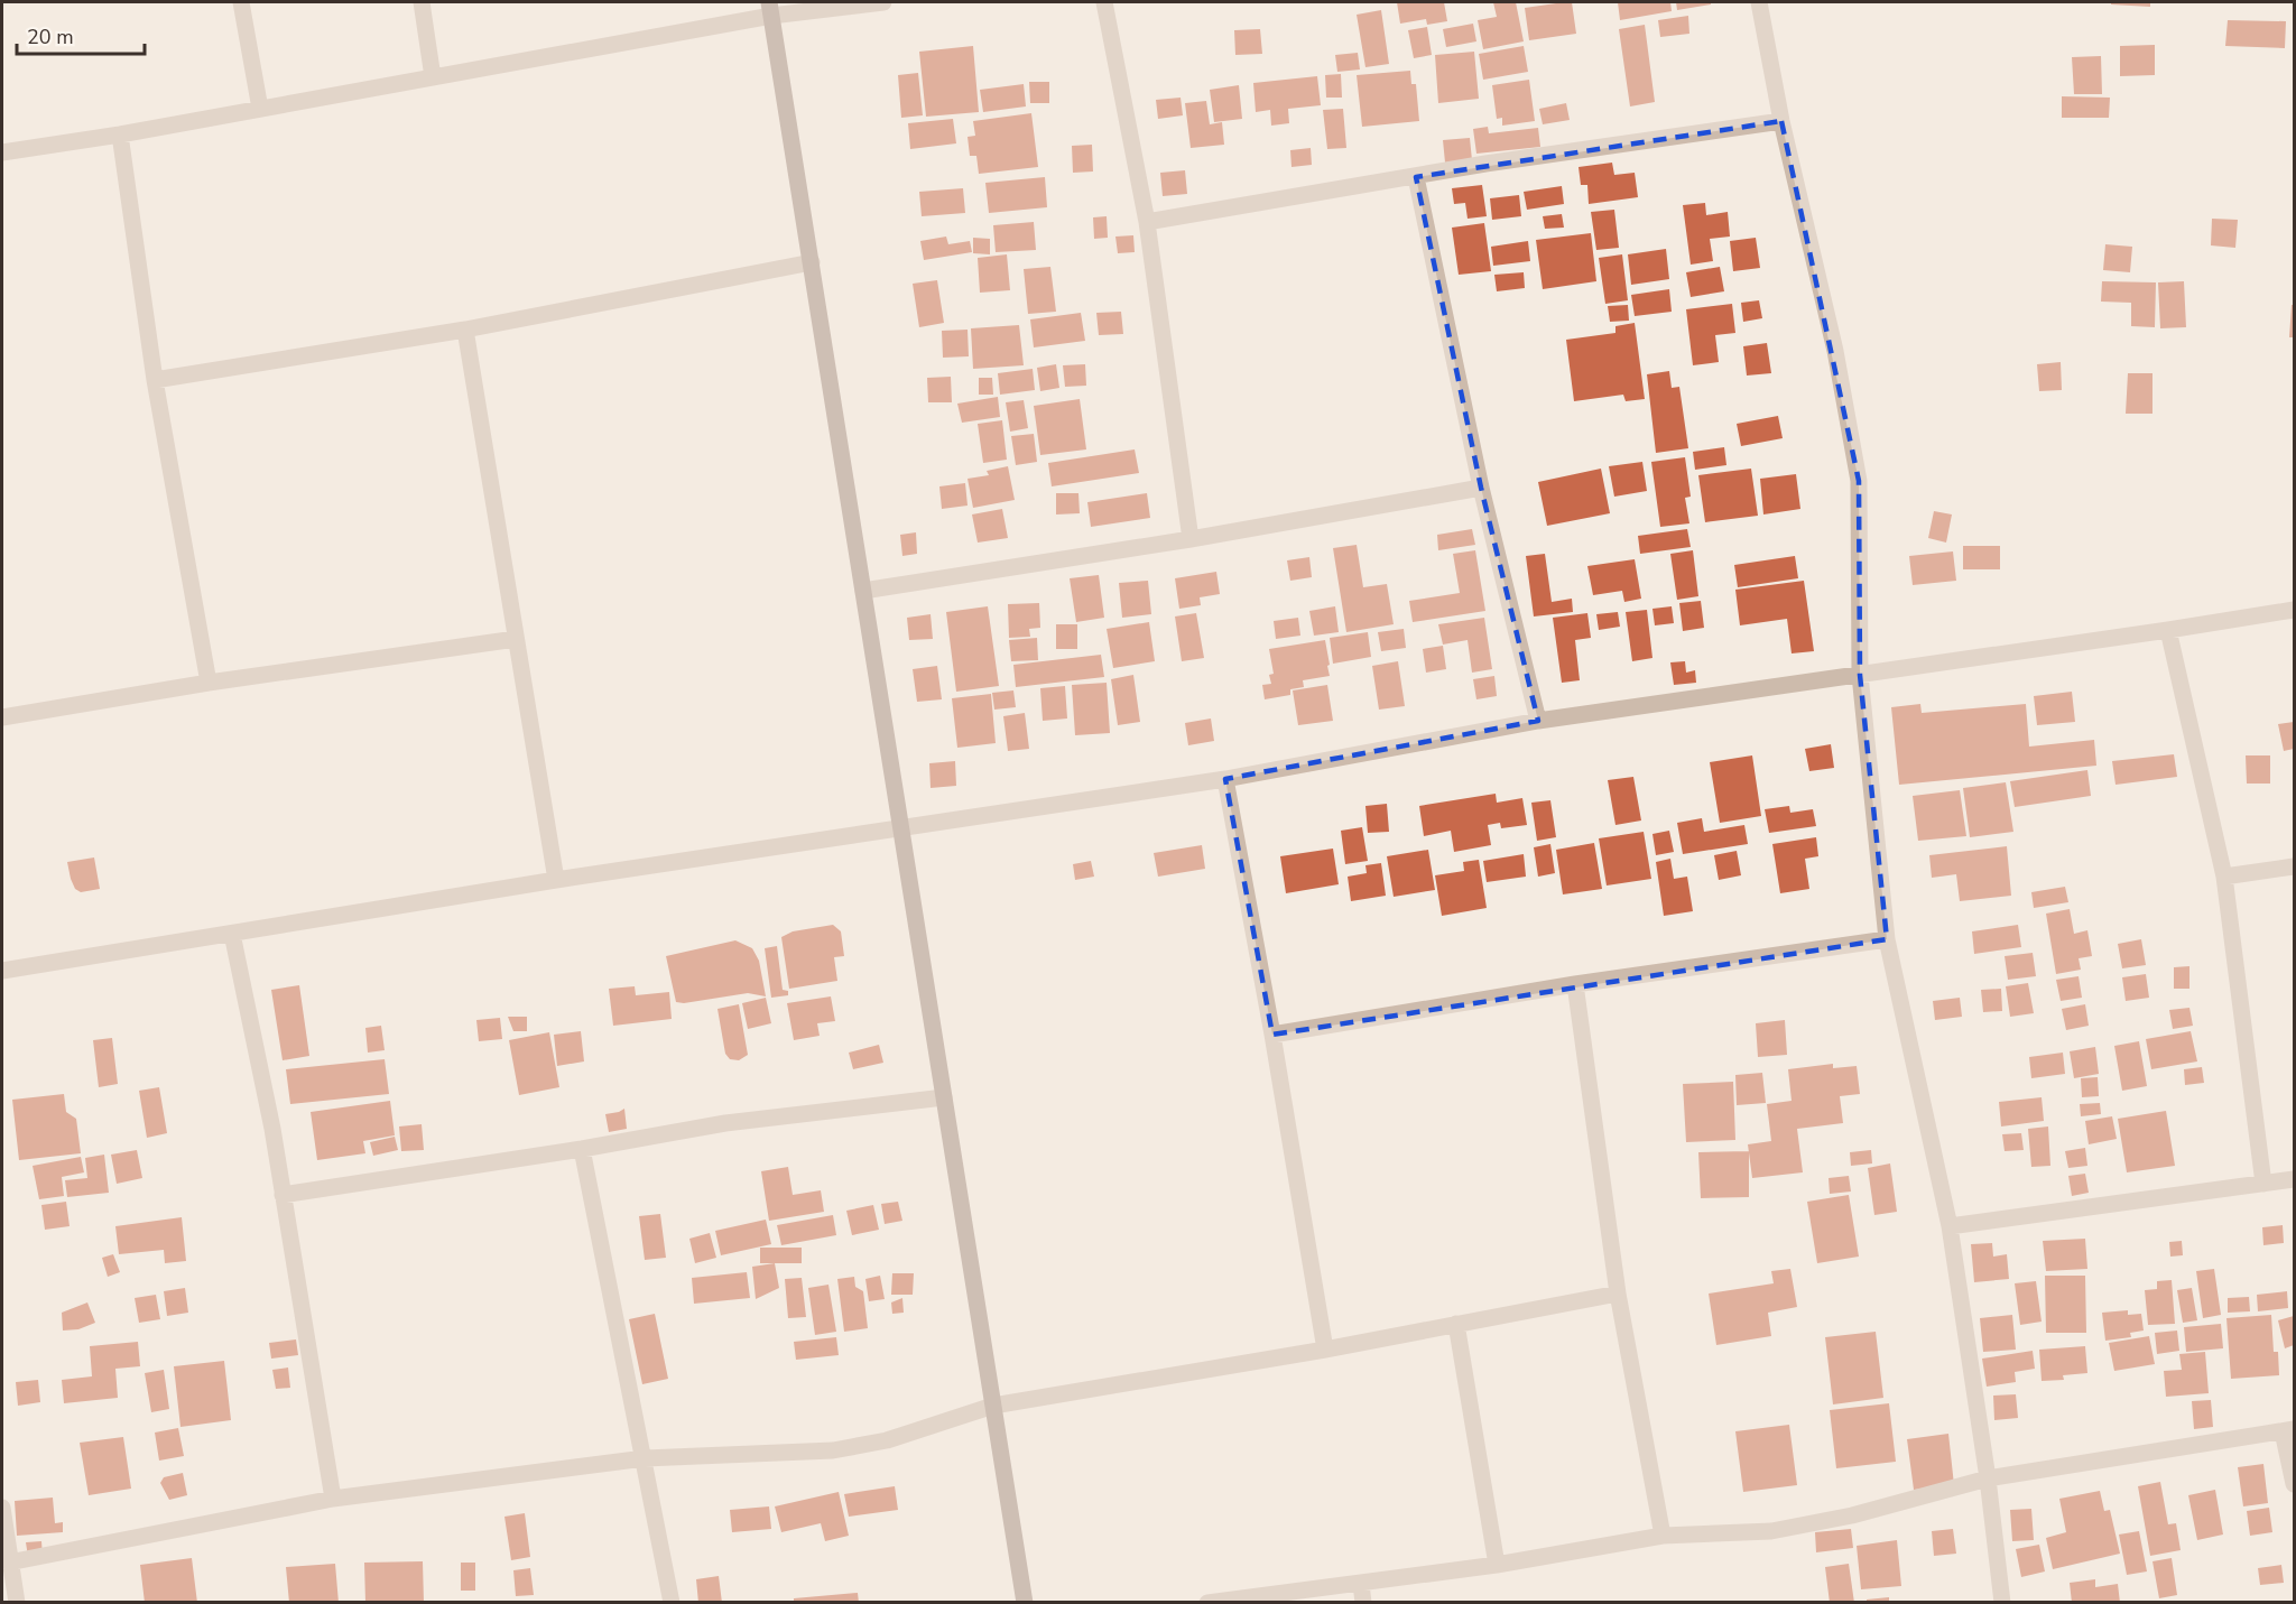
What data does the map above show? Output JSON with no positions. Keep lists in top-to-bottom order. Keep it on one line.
{"scale_bar":"20 m"}
